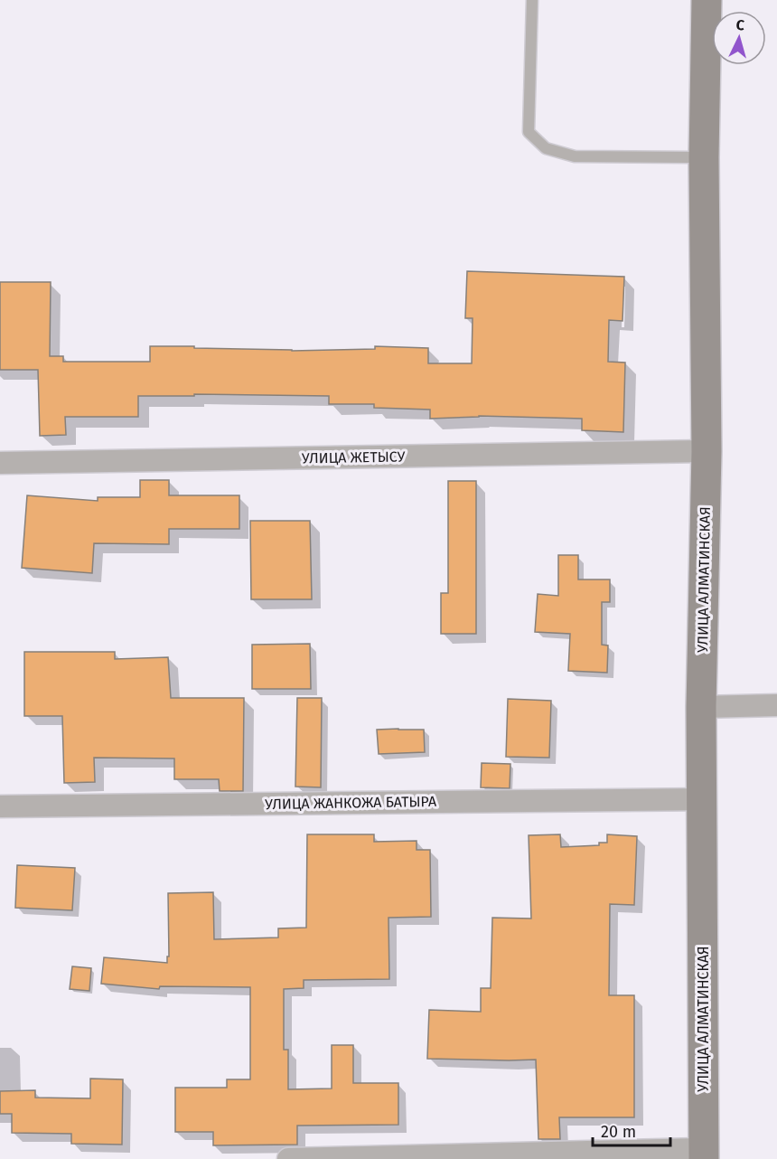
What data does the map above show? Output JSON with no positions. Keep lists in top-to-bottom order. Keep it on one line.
{"streets":{"street":["УЛИЦА ЖЕТЫСУ","УЛИЦА АЛМАТИНСКАЯ","УЛИЦА ЖАНКОЖА БАТЫРА"]},"crossings":[["УЛИЦА ЖЕТЫСУ","УЛИЦА АЛМАТИНСКАЯ"],["УЛИЦА АЛМАТИНСКАЯ","УЛИЦА ЖАНКОЖА БАТЫРА"]],"scale_bar":"20 m","north":"top"}
